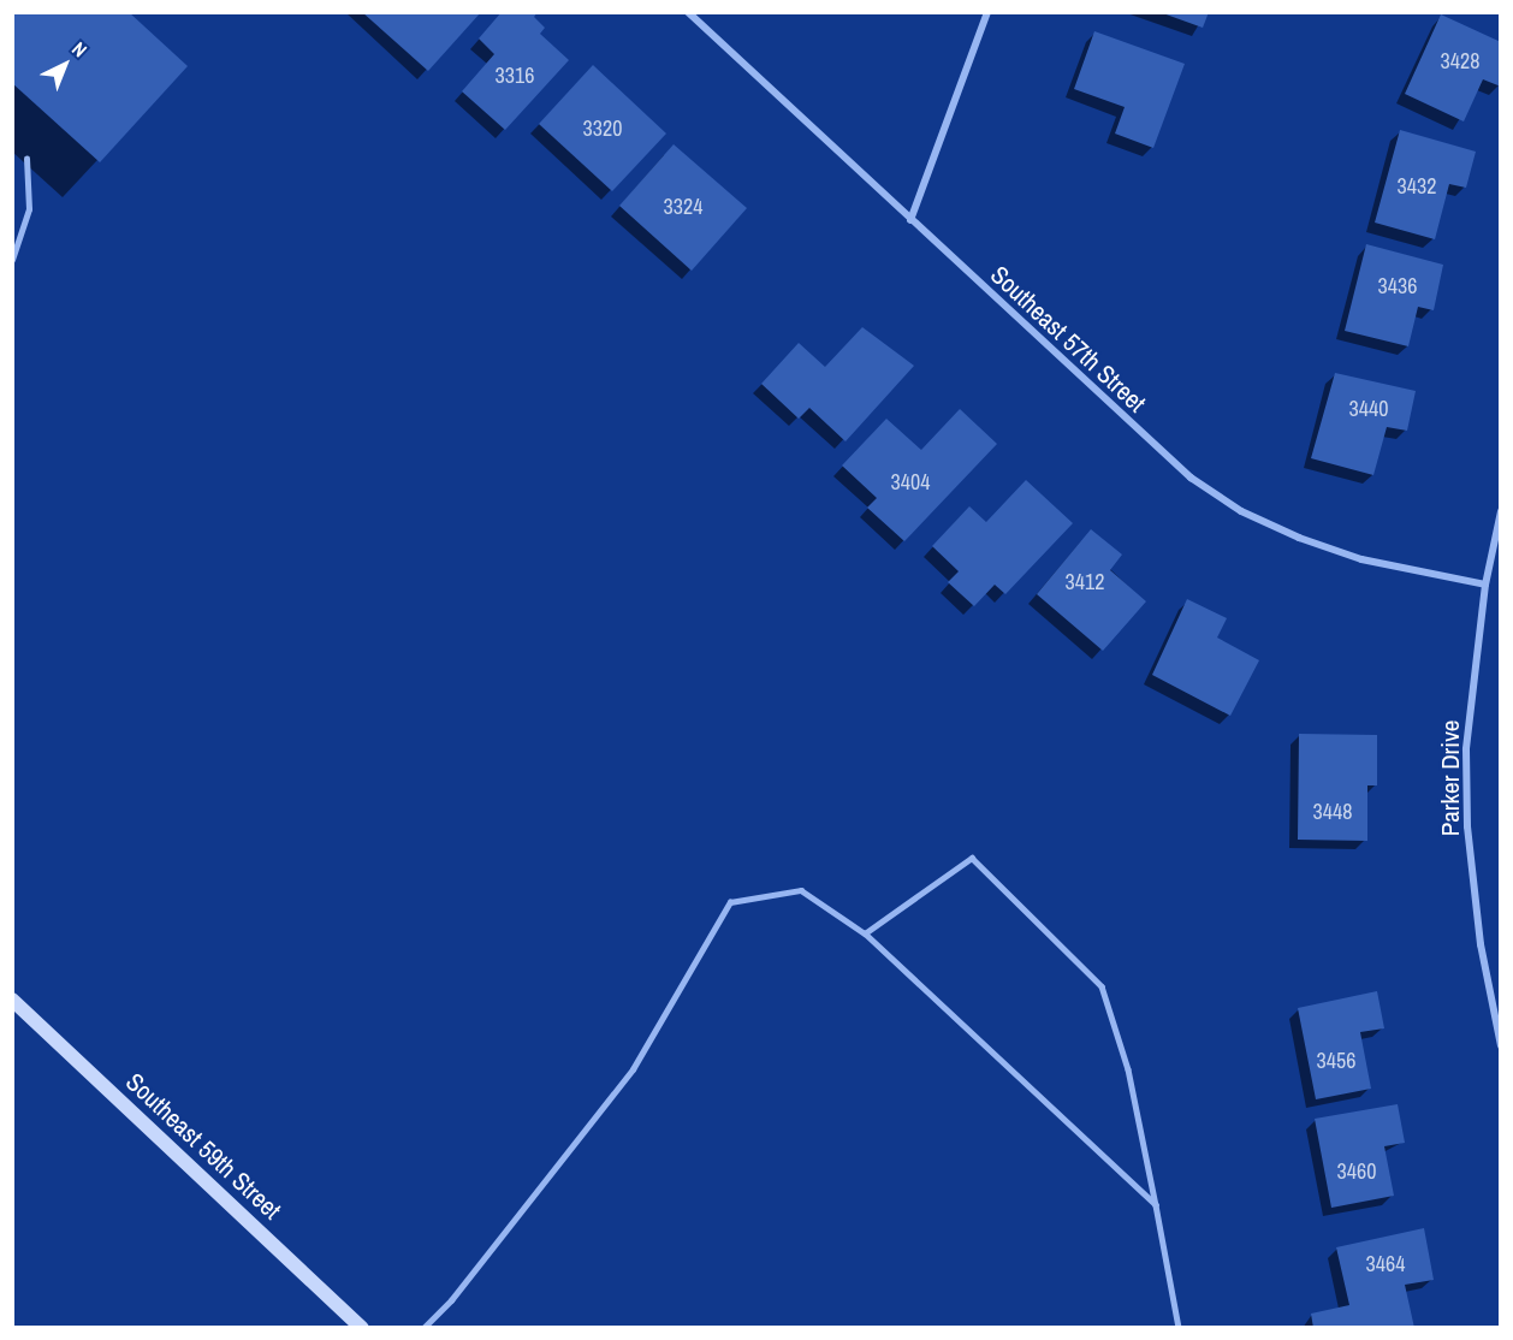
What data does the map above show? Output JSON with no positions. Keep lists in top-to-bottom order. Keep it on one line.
{"streets":{"main road":["Southeast 59th Street"],"street":["Southeast 57th Street","Parker Drive"]},"crossings":[["Southeast 57th Street","Parker Drive"]],"house_numbers":["3428","3316","3320","3432","3324","3436","3440","3404","3412","3448","3456","3460","3464"],"north":"top right"}
